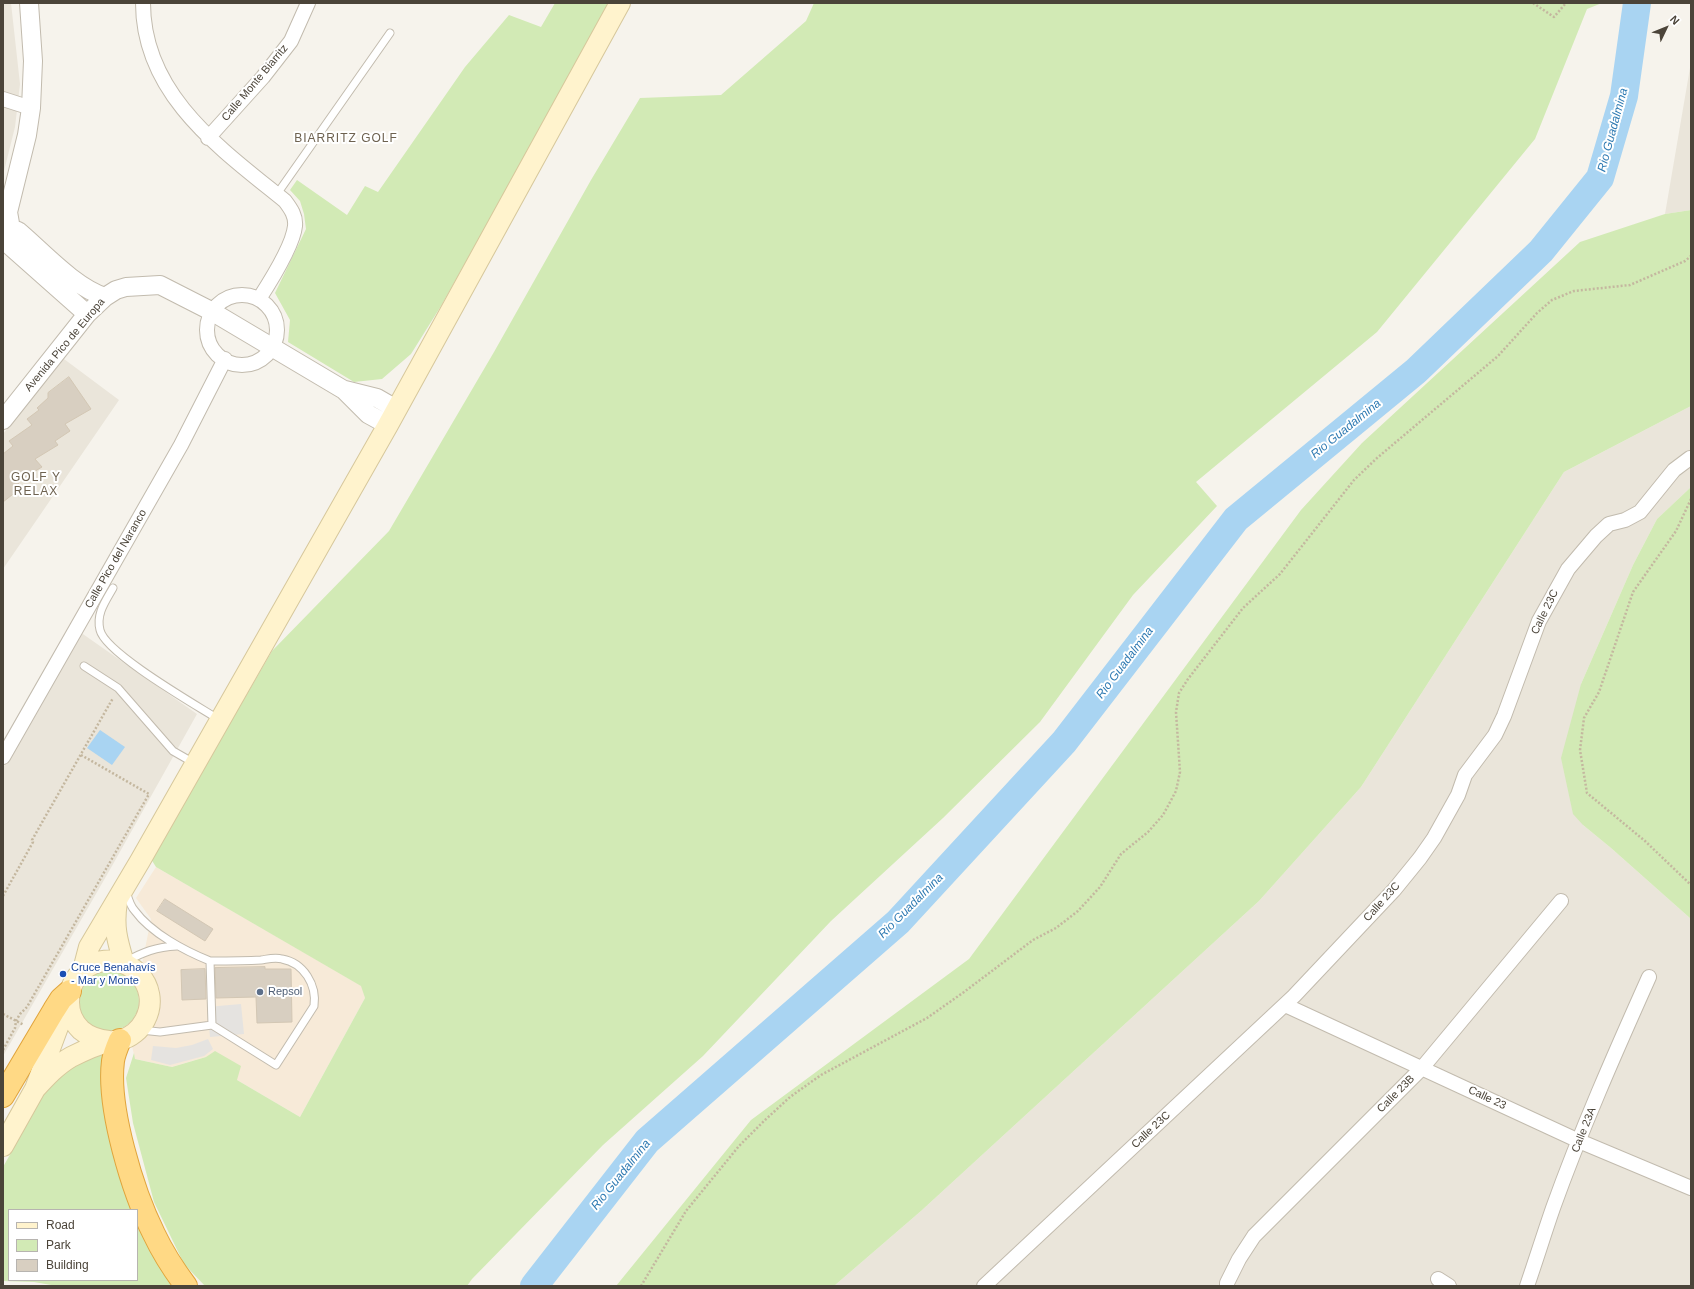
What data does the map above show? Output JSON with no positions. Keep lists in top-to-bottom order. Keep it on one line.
{"streets":{"street":["Calle Monte Biarritz","Avenida Pico de Europa","Calle Pico del Naranco","Calle 23C","Calle 23B","Calle 23","Calle 23A"]},"crossings":[["Calle 23C","Calle 23"],["Calle 23B","Calle 23"],["Calle 23","Calle 23A"]],"districts":["BIARRITZ GOLF","GOLF Y RELAX"],"water":["Rio Guadalmina"],"places":["Cruce Benahavís - Mar y Monte","Repsol"],"legend":["Road","Park","Building"],"north":"top right"}
